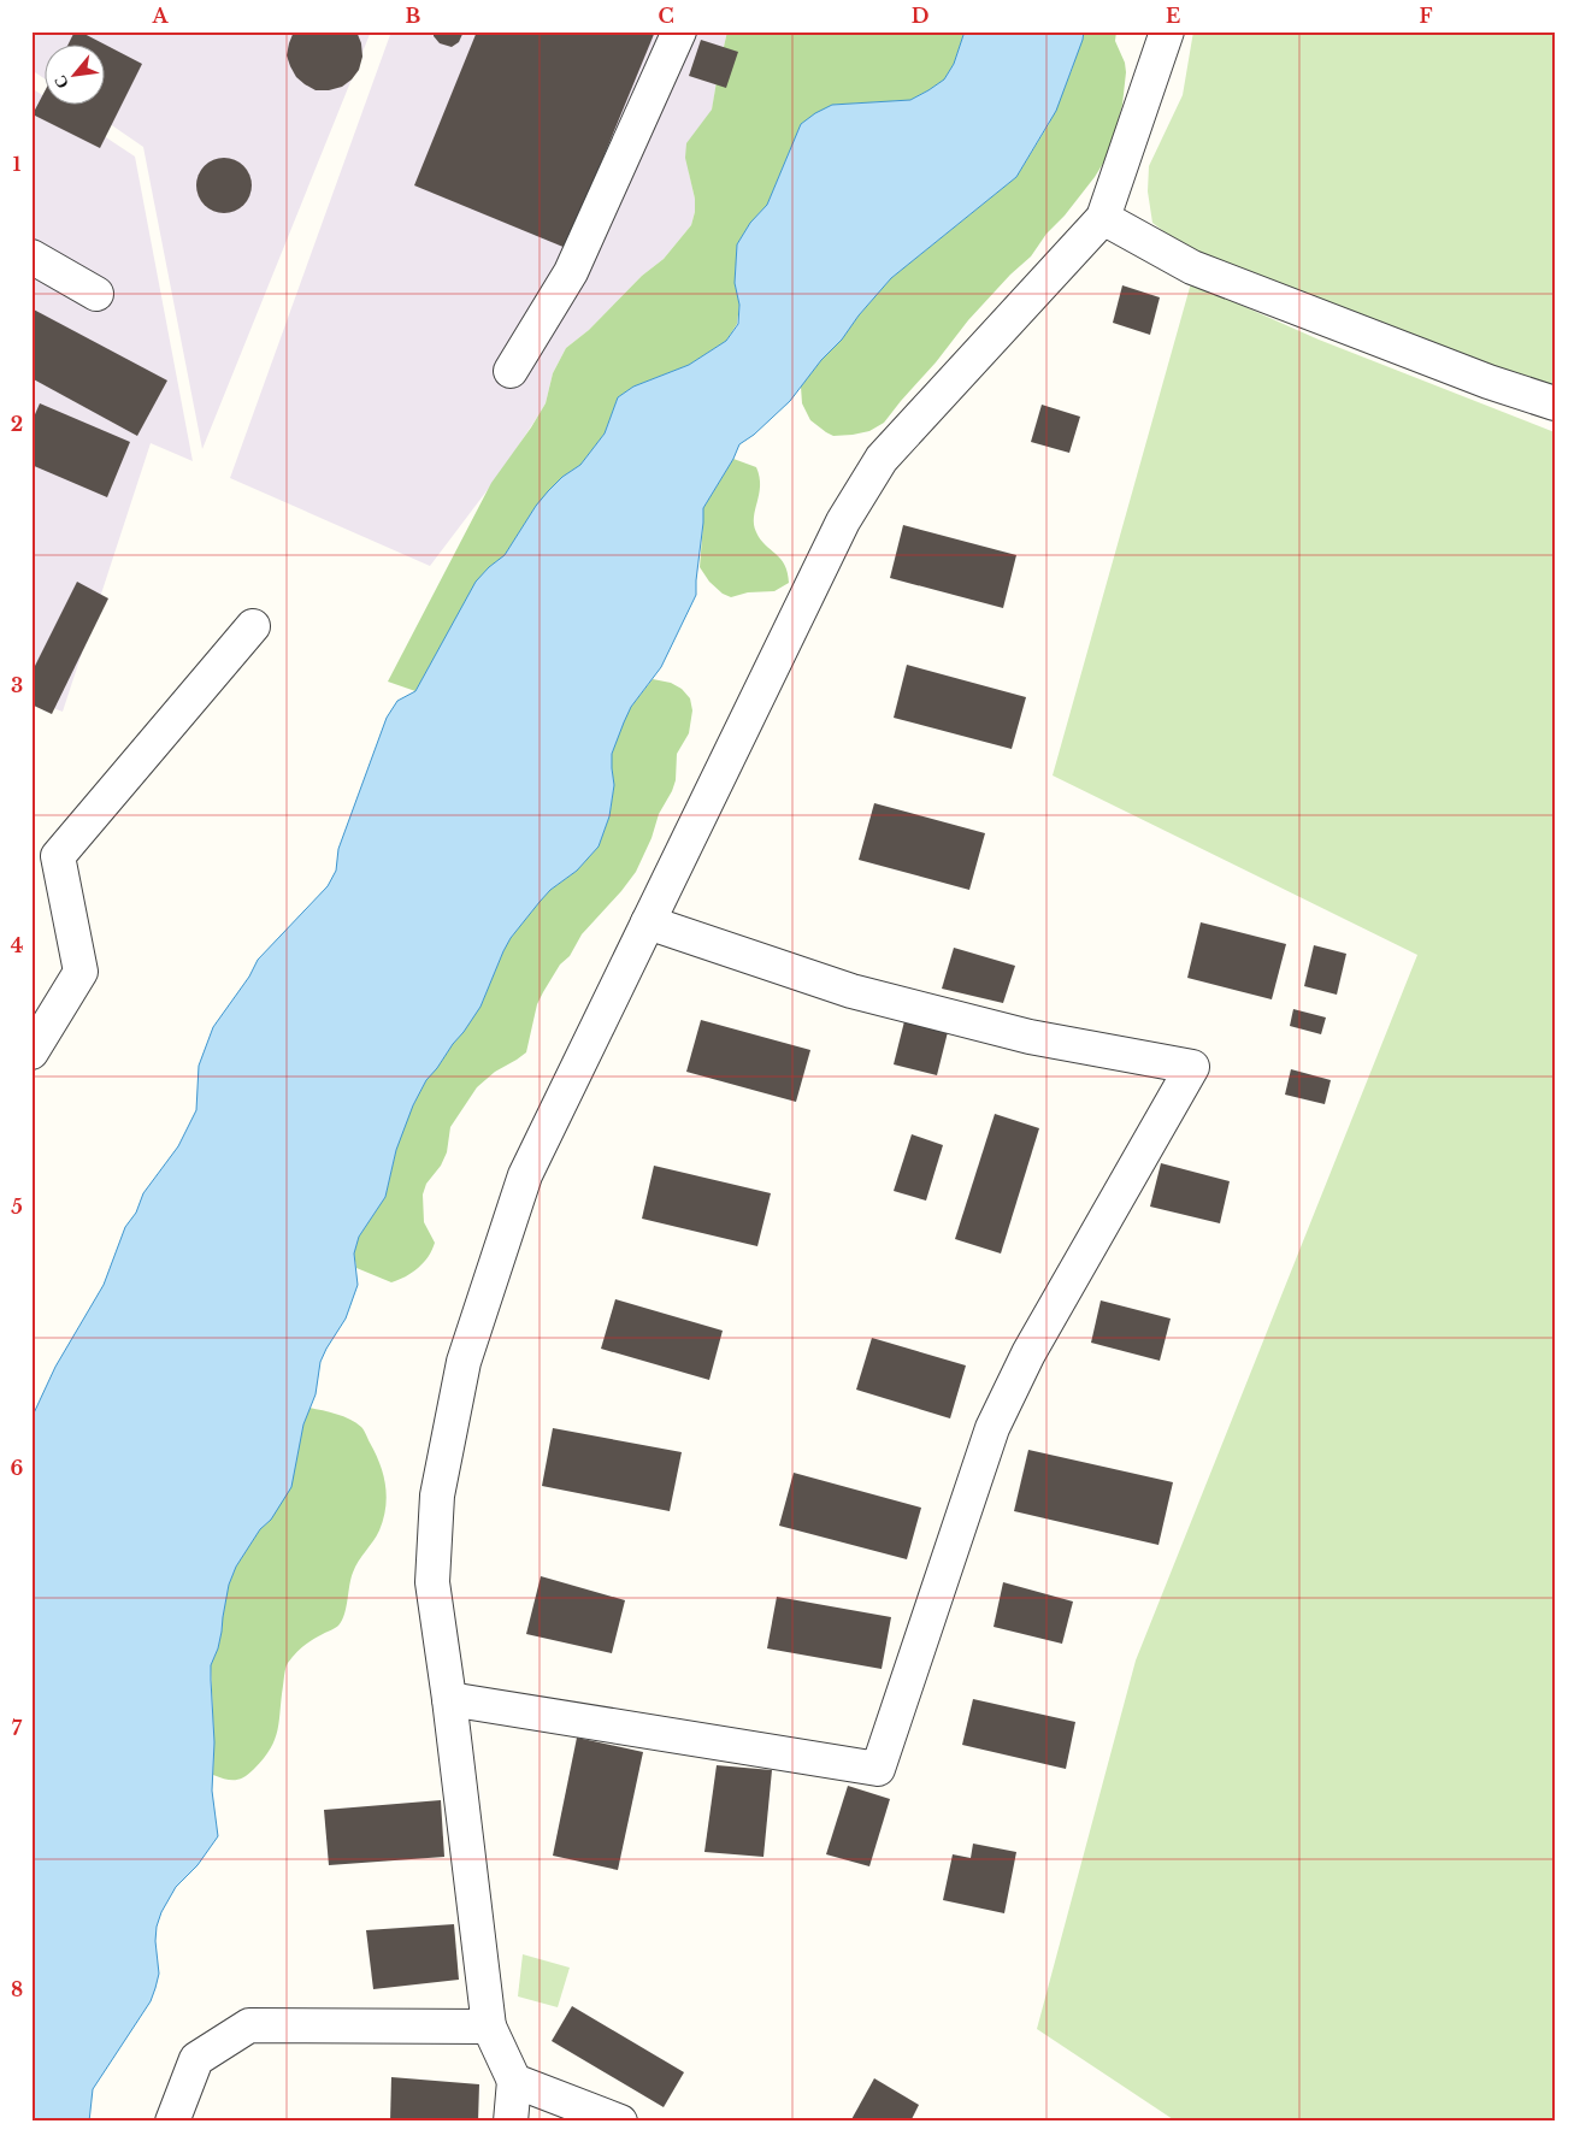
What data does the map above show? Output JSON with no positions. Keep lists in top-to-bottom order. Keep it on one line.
{"north":"bottom left","grid":{"columns":["A","B","C","D","E","F"],"rows":["1","2","3","4","5","6","7","8"]}}
